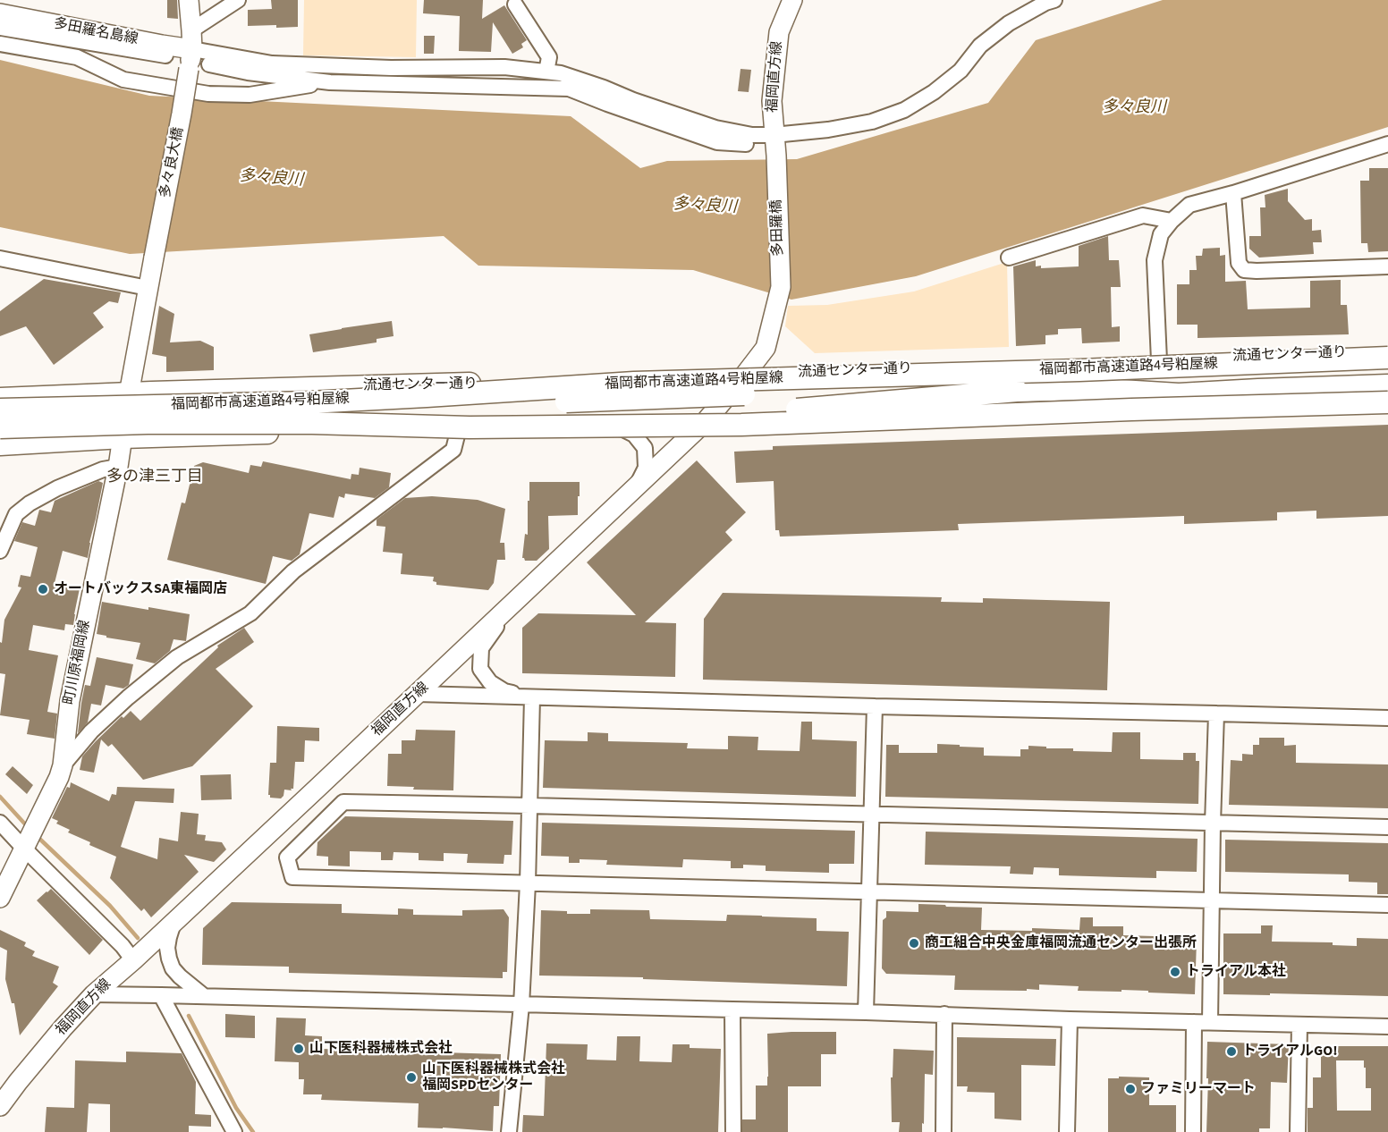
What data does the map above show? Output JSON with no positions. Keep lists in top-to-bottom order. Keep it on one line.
{"streets":{"highway":["流通センター通り","福岡都市高速道路4号粕屋線"],"main road":["多田羅名島線","福岡直方線","多々良大橋","多田羅橋","町川原福岡線"]},"crossings":[["多田羅名島線","多々良大橋"],["福岡直方線","多田羅橋"],["福岡直方線","流通センター通り"],["多々良大橋","町川原福岡線"],["流通センター通り","町川原福岡線"]],"districts":["多の津三丁目"],"water":["多々良川"],"places":["オートバックスSA東福岡店","商工組合中央金庫福岡流通センター出張所","トライアル本社","山下医科器械株式会社","トライアルGO!","山下医科器械株式会社 福岡SPDセンター","ファミリーマート"]}
